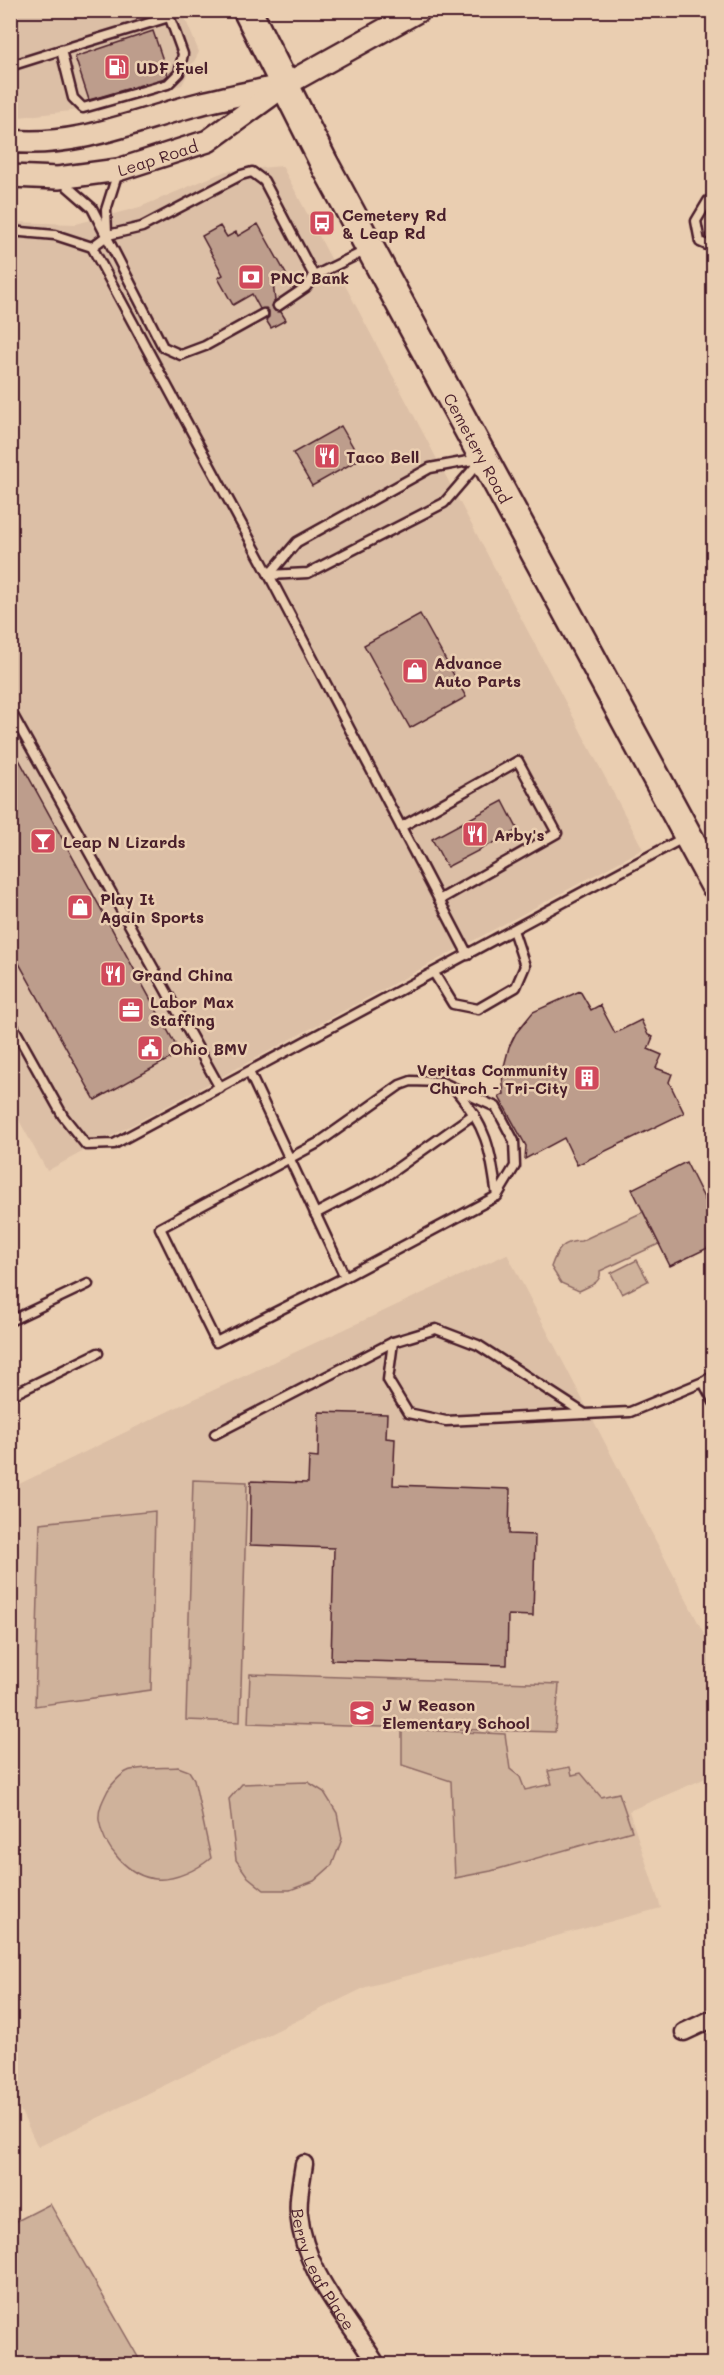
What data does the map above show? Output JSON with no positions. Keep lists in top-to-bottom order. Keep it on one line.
{"streets":{"main road":["Cemetery Road"],"street":["Leap Road","Berry Leaf Place"]},"crossings":[["Leap Road","Cemetery Road"]],"places":{"fuel station":["UDF Fuel"],"bus stop":["Cemetery Rd & Leap Rd"],"bank":["PNC Bank"],"restaurant":["Taco Bell","Arby's","Grand China"],"shop":["Advance Auto Parts","Play It Again Sports"],"bar":["Leap N Lizards"],"office":["Labor Max Staffing"],"public building":["Ohio BMV"],"building":["Veritas Community Church - Tri-City"],"school or university":["J W Reason Elementary School"]}}
